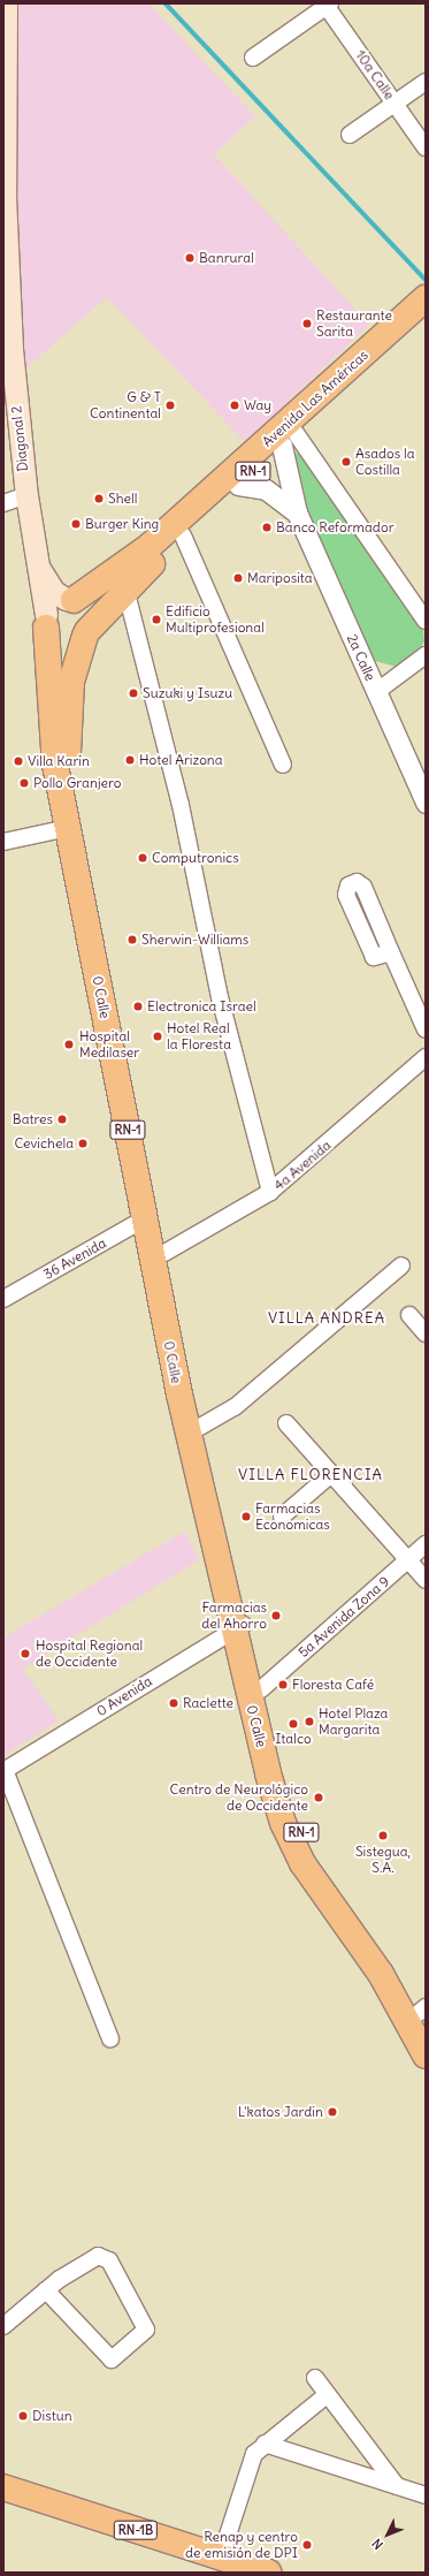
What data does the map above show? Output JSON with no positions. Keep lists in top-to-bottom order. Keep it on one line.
{"streets":{"main road":["Avenida Las Américas","Diagonal 2","RN-1","0 Calle","RN-1B"],"street":["10a Calle","2a Calle","4a Avenida","36 Avenida","5a Avenida Zona 9","0 Avenida"]},"crossings":[["Avenida Las Américas","Diagonal 2"],["Avenida Las Américas","RN-1"],["Avenida Las Américas","2a Calle"],["Avenida Las Américas","0 Calle"],["Diagonal 2","RN-1"],["Diagonal 2","0 Calle"],["RN-1","0 Calle"],["0 Calle","4a Avenida"],["0 Calle","36 Avenida"],["0 Calle","5a Avenida Zona 9"],["0 Calle","0 Avenida"]],"districts":["VILLA ANDREA","VILLA FLORENCIA"],"places":["Banrural","Restaurante Sarita","G & T Continental","Way","Asados la Costilla","Shell","Burger King","Banco Reformador","Mariposita","Edificio Multiprofesional","Suzuki y Isuzu","Hotel Arizona","Villa Karin","Pollo Granjero","Computronics","Sherwin-Williams","Electronica Israel","Hotel Real la Floresta","Hospital Medilaser","Batres","Cevichela","Farmacias Economicas","Farmacias del Ahorro","Hospital Regional de Occidente","Floresta Café","Raclette","Hotel Plaza Margarita","Italco","Centro de Neurológico de Occidente","Sistegua, S.A.","L'katos Jardin","Distun","Renap y centro de emisión de DPI"],"north":"bottom left"}
